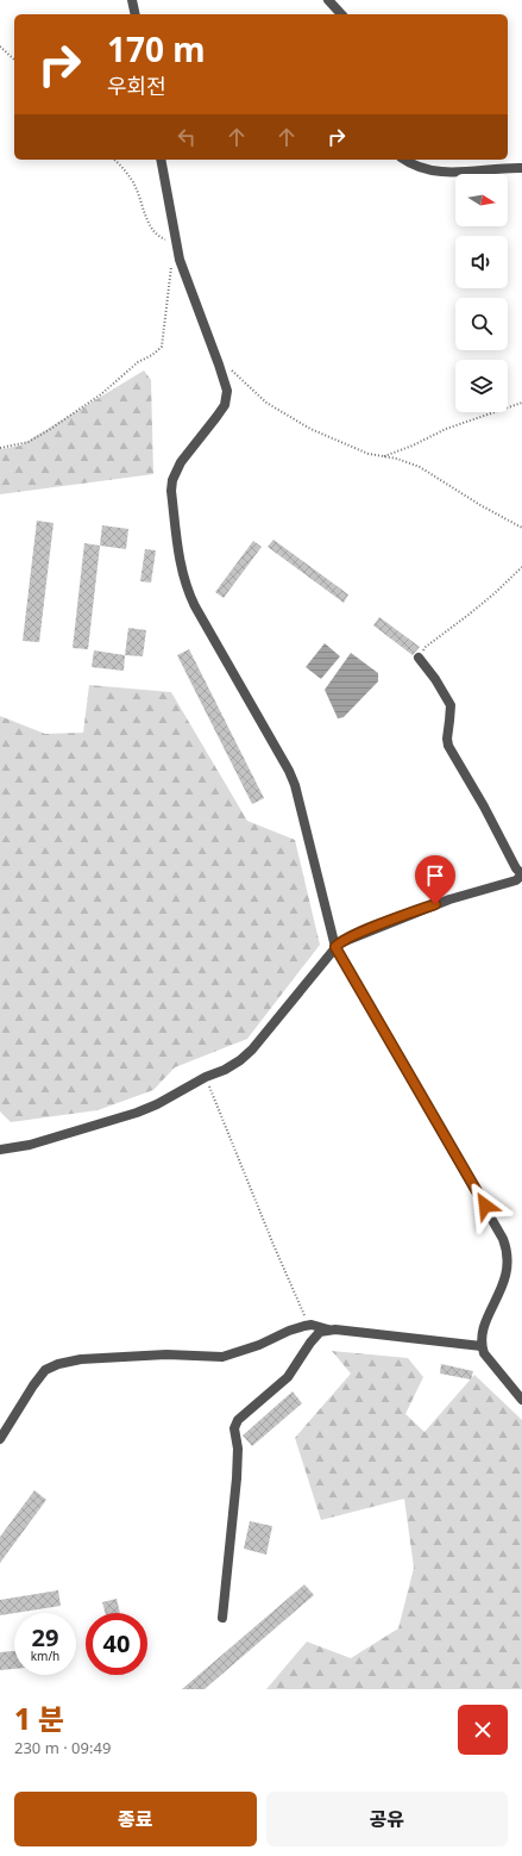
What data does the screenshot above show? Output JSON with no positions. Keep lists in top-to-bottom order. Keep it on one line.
{"north":"right","page":{"turn":["170 m","우회전"],"speed":"29 km/h","limit":"40","heading":["1 분","230 m · 09:49"],"buttons":["종료","공유"]}}
